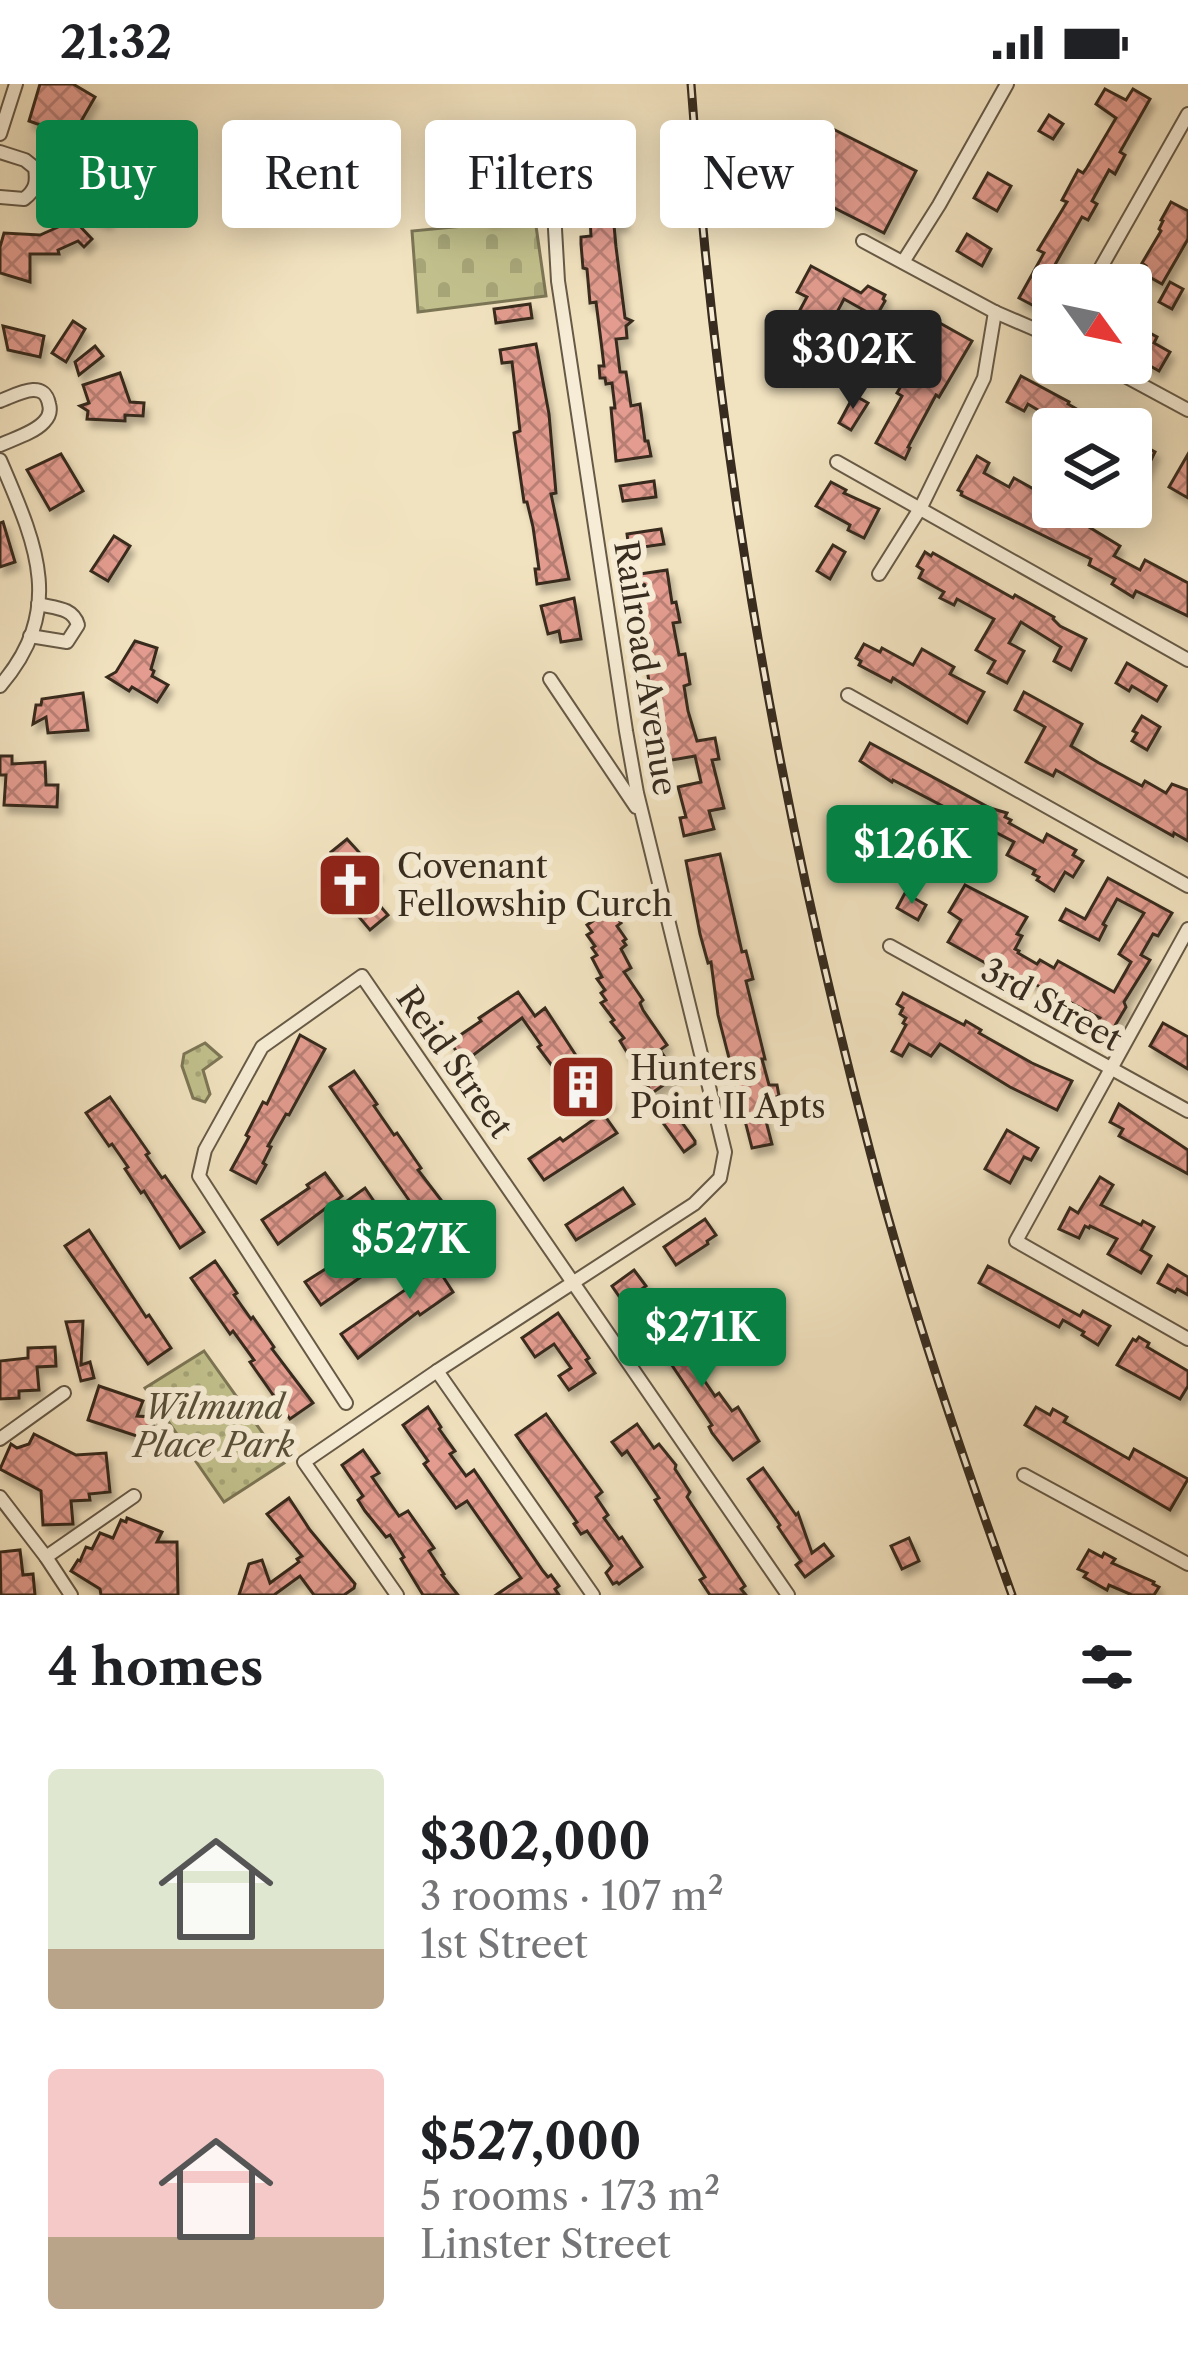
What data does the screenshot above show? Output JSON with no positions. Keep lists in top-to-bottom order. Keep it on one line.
{"streets":{"street":["Railroad Avenue","3rd Street","Reid Street"]},"crossings":[["Railroad Avenue","Reid Street"]],"parks":["Wilmund Place Park"],"places":{"church":["Covenant Fellowship Curch"],"building":["Hunters Point II Apts"]},"north":"bottom right","page":{"status":"21:32","chip":["Buy","Rent","Filters","New"],"price":["$302K","$126K","$527K","$271K"],"heading":"4 homes","list":[{"name":"$302,000","note":"3 rooms · 107 m² · 1st Street"},{"name":"$527,000","note":"5 rooms · 173 m² · Linster Street"}]}}
